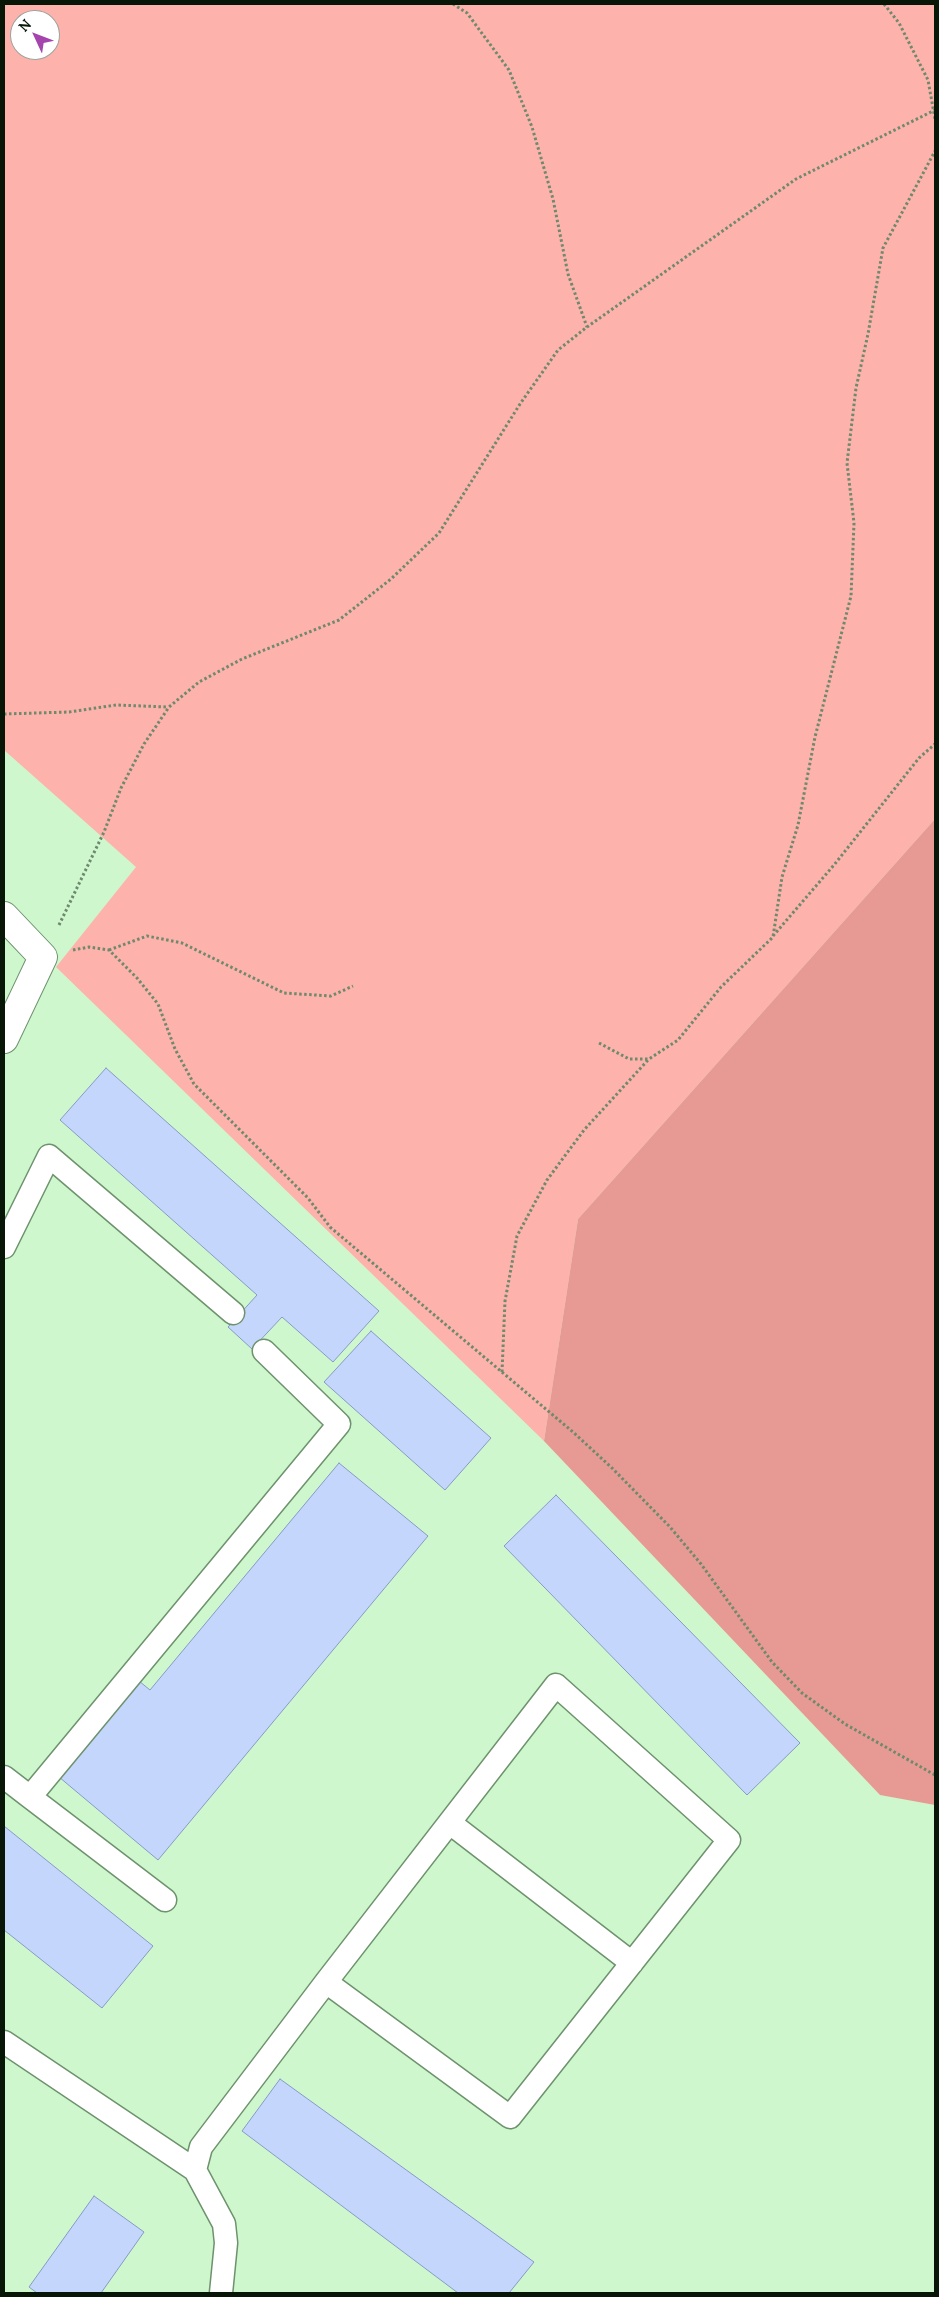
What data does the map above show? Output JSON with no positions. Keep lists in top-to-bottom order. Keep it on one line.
{"north":"top left"}
